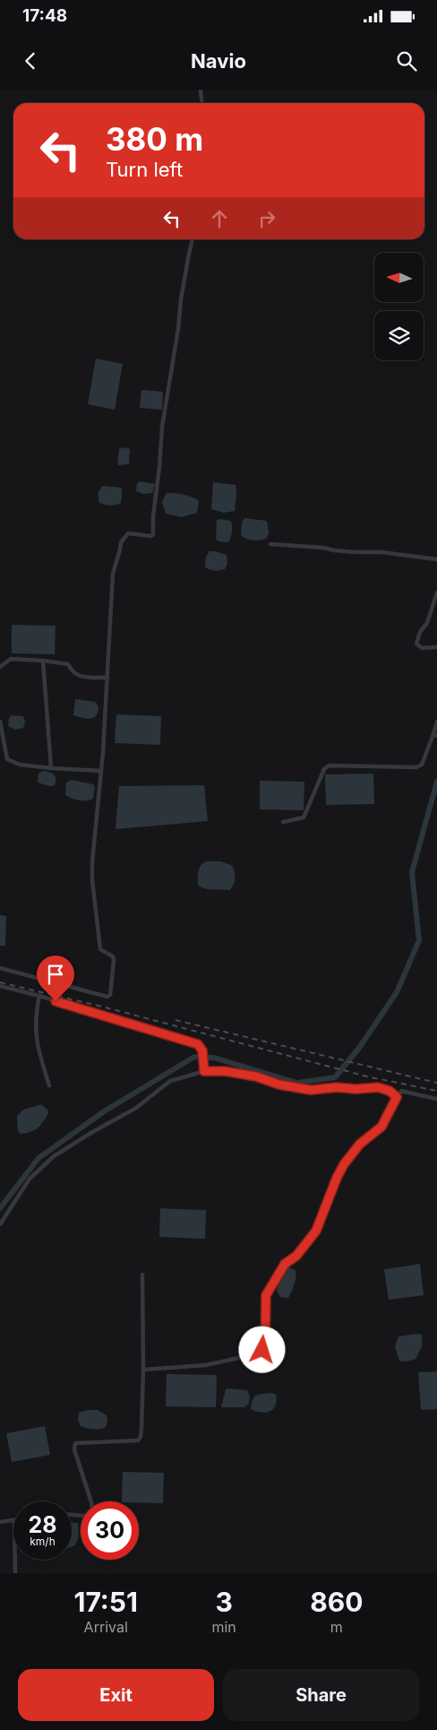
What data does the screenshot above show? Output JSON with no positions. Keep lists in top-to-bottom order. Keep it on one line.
{"north":"left","page":{"status":"17:48","header":"Navio","turn":["380 m","Turn left"],"speed":"28 km/h","limit":"30","eta":["17:51","Arrival","3","min","860","m"],"buttons":["Exit","Share"]}}
